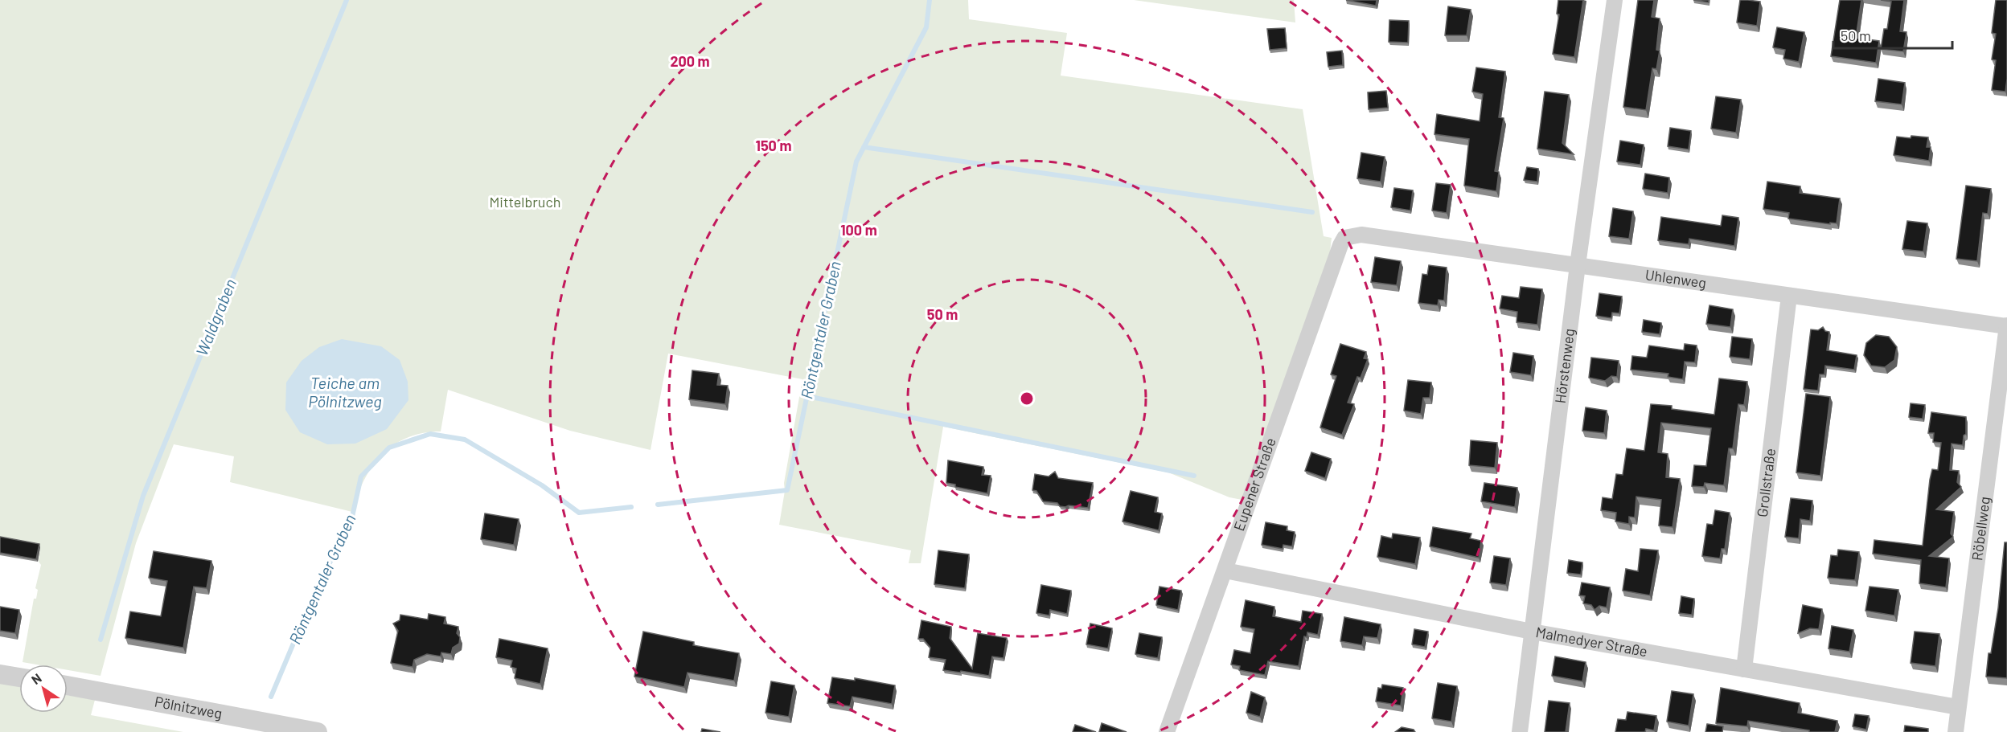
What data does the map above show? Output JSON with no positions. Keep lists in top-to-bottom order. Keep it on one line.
{"streets":{"street":["Uhlenweg","Hörstenweg","Grollstraße","Eupener Straße","Röbellweg","Malmedyer Straße","Pölnitzweg"]},"crossings":[["Uhlenweg","Hörstenweg"],["Uhlenweg","Grollstraße"],["Uhlenweg","Eupener Straße"],["Uhlenweg","Röbellweg"],["Hörstenweg","Malmedyer Straße"],["Grollstraße","Malmedyer Straße"],["Eupener Straße","Malmedyer Straße"],["Röbellweg","Malmedyer Straße"]],"water":["Waldgraben","Röntgentaler Graben","Teiche am Pölnitzweg"],"parks":["Mittelbruch"],"scale_bar":"50 m","north":"top left","rings":["200 m","150 m","100 m","50 m"]}
